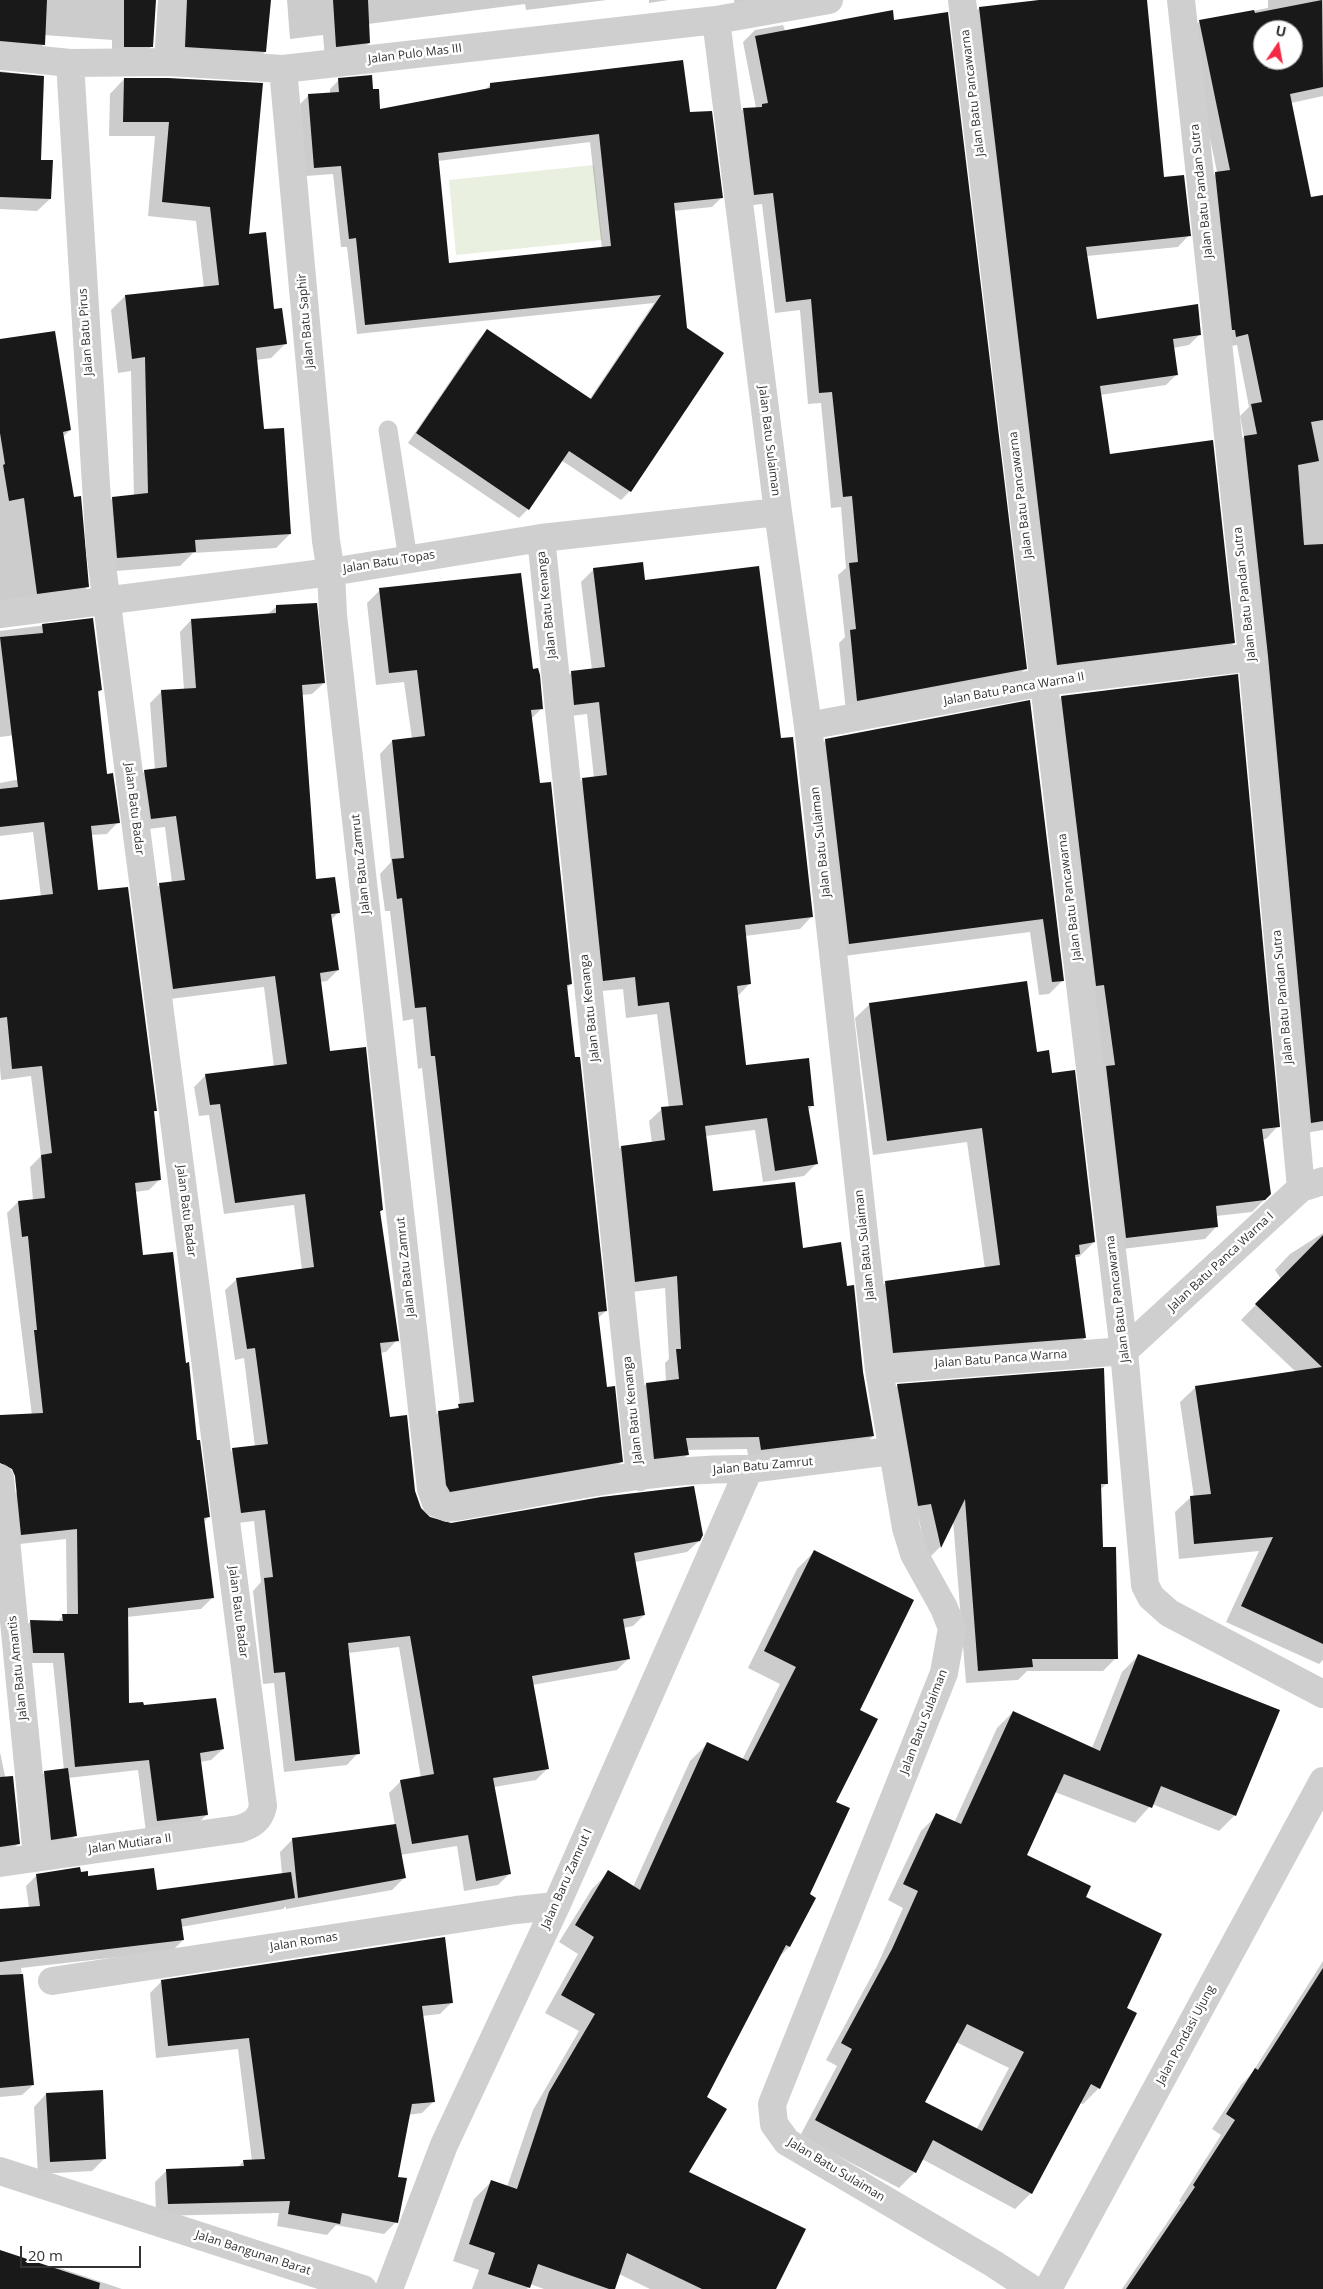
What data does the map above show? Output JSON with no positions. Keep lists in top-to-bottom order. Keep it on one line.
{"streets":{"street":["Jalan Pulo Mas III","Jalan Batu Pancawarna","Jalan Batu Pandan Sutra","Jalan Batu Saphir","Jalan Batu Pirus","Jalan Batu Sulaiman","Jalan Batu Topas","Jalan Batu Kenanga","Jalan Batu Panca Warna II","Jalan Batu Badar","Jalan Batu Zamrut","Jalan Batu Panca Warna I","Jalan Batu Panca Warna","Jalan Batu Amantis","Jalan Mutiara II","Jalan Baru Zamrut I","Jalan Romas","Jalan Pondasi Ujung","Jalan Bangunan Barat"]},"crossings":[["Jalan Pulo Mas III","Jalan Batu Saphir"],["Jalan Pulo Mas III","Jalan Batu Pirus"],["Jalan Pulo Mas III","Jalan Batu Sulaiman"],["Jalan Batu Pancawarna","Jalan Batu Panca Warna II"],["Jalan Batu Pancawarna","Jalan Batu Panca Warna I"],["Jalan Batu Pancawarna","Jalan Batu Panca Warna"],["Jalan Batu Pandan Sutra","Jalan Batu Panca Warna II"],["Jalan Batu Pandan Sutra","Jalan Batu Panca Warna I"],["Jalan Batu Saphir","Jalan Batu Topas"],["Jalan Batu Saphir","Jalan Batu Zamrut"],["Jalan Batu Pirus","Jalan Batu Topas"],["Jalan Batu Pirus","Jalan Batu Badar"],["Jalan Batu Sulaiman","Jalan Batu Topas"],["Jalan Batu Sulaiman","Jalan Batu Panca Warna II"],["Jalan Batu Sulaiman","Jalan Batu Zamrut"],["Jalan Batu Sulaiman","Jalan Batu Panca Warna"],["Jalan Batu Topas","Jalan Batu Kenanga"],["Jalan Batu Topas","Jalan Batu Badar"],["Jalan Batu Topas","Jalan Batu Zamrut"],["Jalan Batu Kenanga","Jalan Batu Zamrut"],["Jalan Batu Badar","Jalan Mutiara II"],["Jalan Batu Zamrut","Jalan Baru Zamrut I"],["Jalan Batu Panca Warna I","Jalan Batu Panca Warna"],["Jalan Batu Amantis","Jalan Mutiara II"],["Jalan Baru Zamrut I","Jalan Romas"]],"scale_bar":"20 m","north":"top"}
